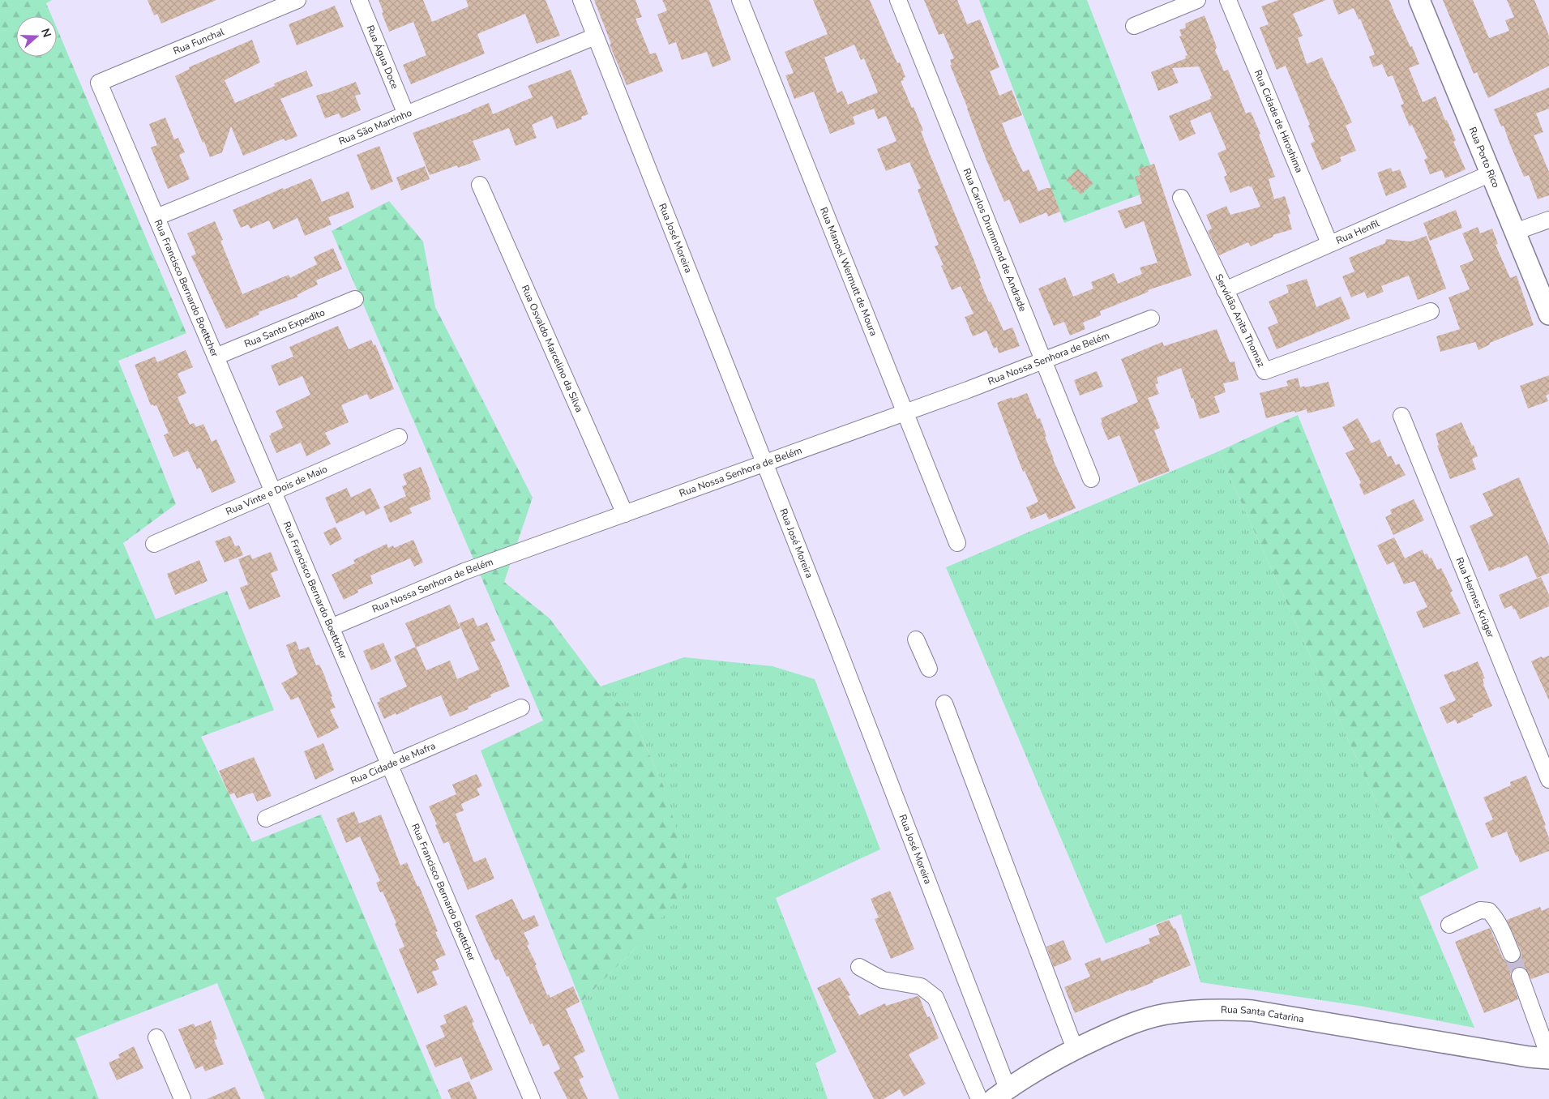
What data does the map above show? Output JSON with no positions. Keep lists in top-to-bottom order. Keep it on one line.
{"streets":{"main road":["Rua Porto Rico","Rua Santa Catarina"],"street":["Rua Funchal","Rua Água Doce","Rua Cidade de Hiroshima","Rua São Martinho","Rua Henfil","Rua José Moreira","Rua Carlos Drummond de Andrade","Rua Manoel Wermutt de Moura","Rua Francisco Bernardo Boettcher","Servidão Anita Thomaz","Rua Santo Expedito","Rua Osvaldo Marcelino da Silva","Rua Nossa Senhora de Belém","Rua Vinte e Dois de Maio","Rua Hermes Krüger","Rua Cidade de Mafra"]},"crossings":[["Rua Funchal","Rua Francisco Bernardo Boettcher"],["Rua Água Doce","Rua São Martinho"],["Rua Cidade de Hiroshima","Rua Henfil"],["Rua São Martinho","Rua José Moreira"],["Rua São Martinho","Rua Francisco Bernardo Boettcher"],["Rua Porto Rico","Rua Henfil"],["Rua Henfil","Servidão Anita Thomaz"],["Rua José Moreira","Rua Nossa Senhora de Belém"],["Rua José Moreira","Rua Santa Catarina"],["Rua Carlos Drummond de Andrade","Rua Nossa Senhora de Belém"],["Rua Manoel Wermutt de Moura","Rua Nossa Senhora de Belém"],["Rua Francisco Bernardo Boettcher","Rua Santo Expedito"],["Rua Francisco Bernardo Boettcher","Rua Nossa Senhora de Belém"],["Rua Francisco Bernardo Boettcher","Rua Vinte e Dois de Maio"],["Rua Francisco Bernardo Boettcher","Rua Cidade de Mafra"],["Rua Osvaldo Marcelino da Silva","Rua Nossa Senhora de Belém"]],"north":"right"}
